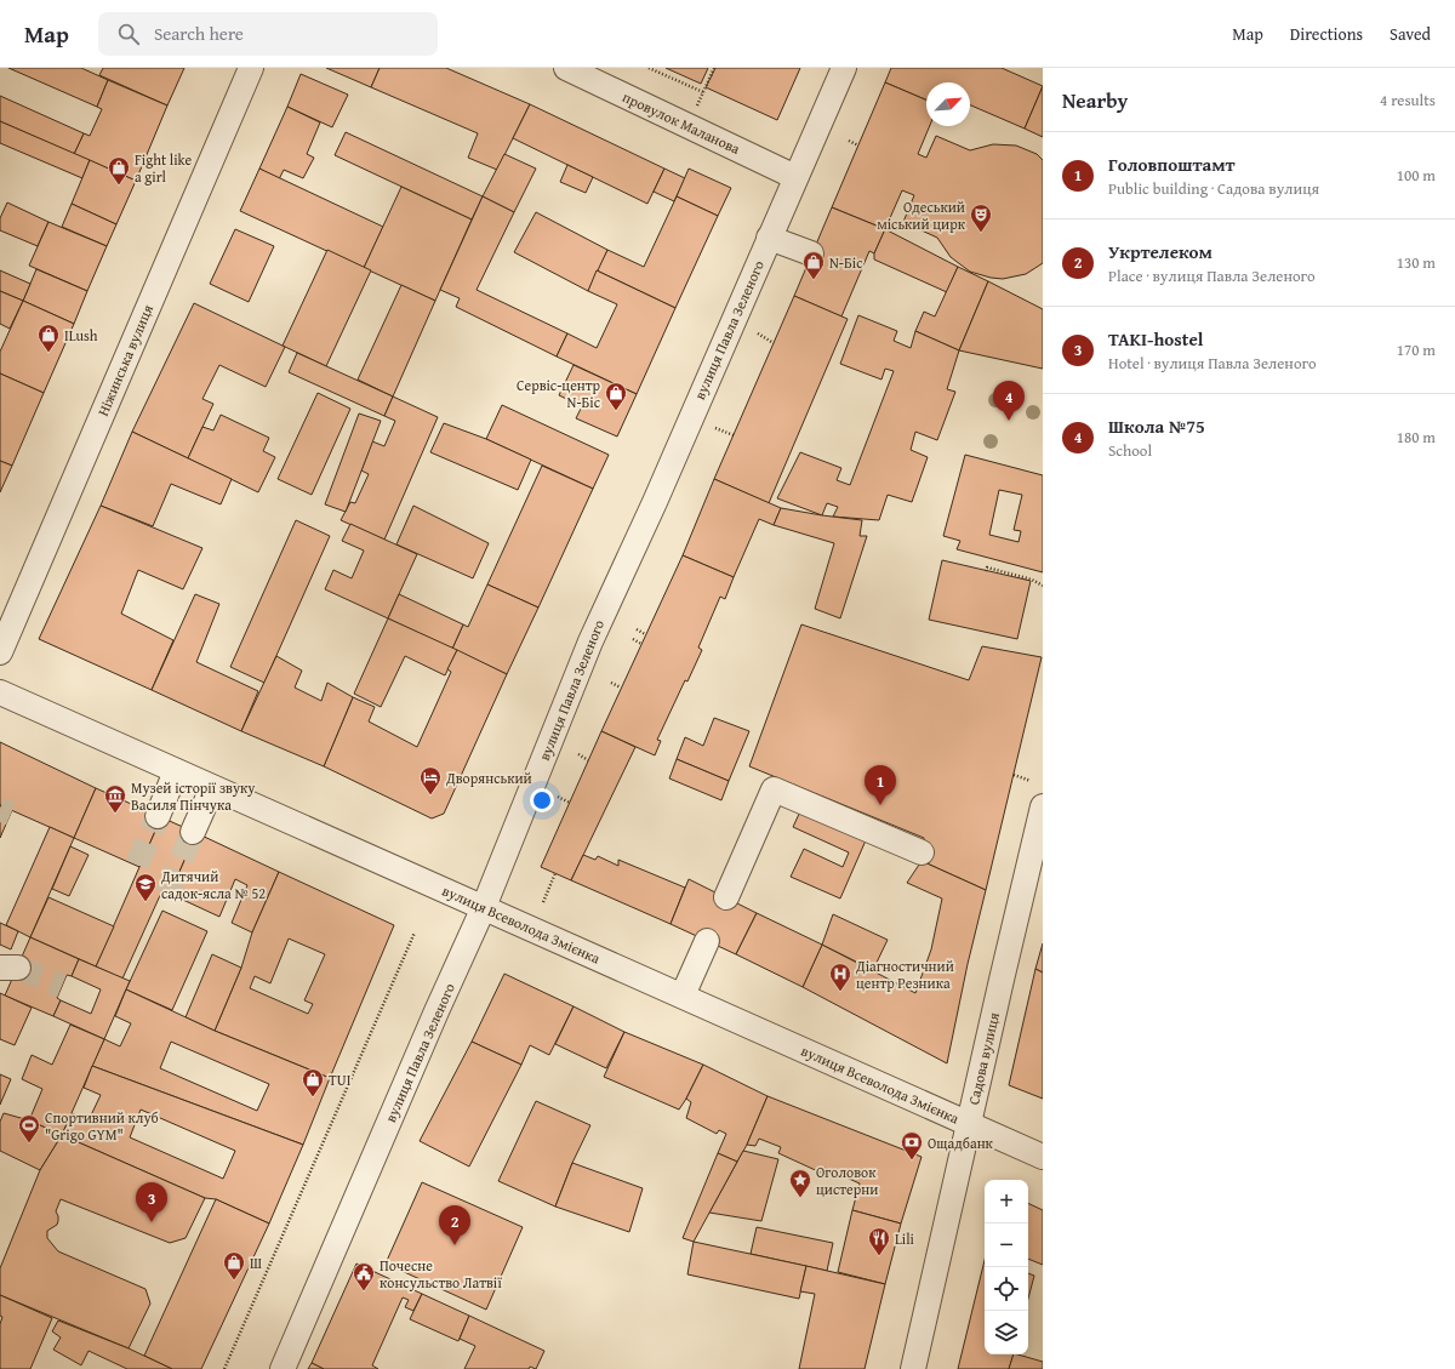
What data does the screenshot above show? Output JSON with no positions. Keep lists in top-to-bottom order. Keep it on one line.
{"streets":{"street":["провулок Маланова","вулиця Павла Зеленого","Ніжинська вулиця","вулиця Всеволода Змієнка","Садова вулиця"]},"crossings":[["провулок Маланова","вулиця Павла Зеленого"],["вулиця Павла Зеленого","вулиця Всеволода Змієнка"],["вулиця Всеволода Змієнка","Садова вулиця"]],"places":{"shop":["Fight like a girl","N-Біс","ILush","Сервіс-центр N-Біс","TUI","Ш"],"theatre":["Одеський міський цирк"],"hotel":["Дворянський"],"museum":["Музей історії звуку Василя Пінчука"],"school or university":["Дитячий садок-ясла № 52"],"hospital":["Діагностичний центр Резника"],"sports":["Спортивний клуб \"Grigo GYM\""],"bank":["Ощадбанк"],"place":["Оголовок цистерни"],"restaurant":["Lili"],"public building":["Почесне консульство Латвії"]},"north":"top right","page":{"header":"Map","search":"Search here","nav":["Map","Directions","Saved"],"heading":["Nearby","4 results"],"list":[{"mark":"1","name":"Головпоштамт","note":"Public building · Садова вулиця","value":"100 m"},{"mark":"2","name":"Укртелеком","note":"Place · вулиця Павла Зеленого","value":"130 m"},{"mark":"3","name":"TAKI-hostel","note":"Hotel · вулиця Павла Зеленого","value":"170 m"},{"mark":"4","name":"Школа №75","note":"School","value":"180 m"}],"pins":["4","1","3","2"],"map_buttons":["+","−"]}}
